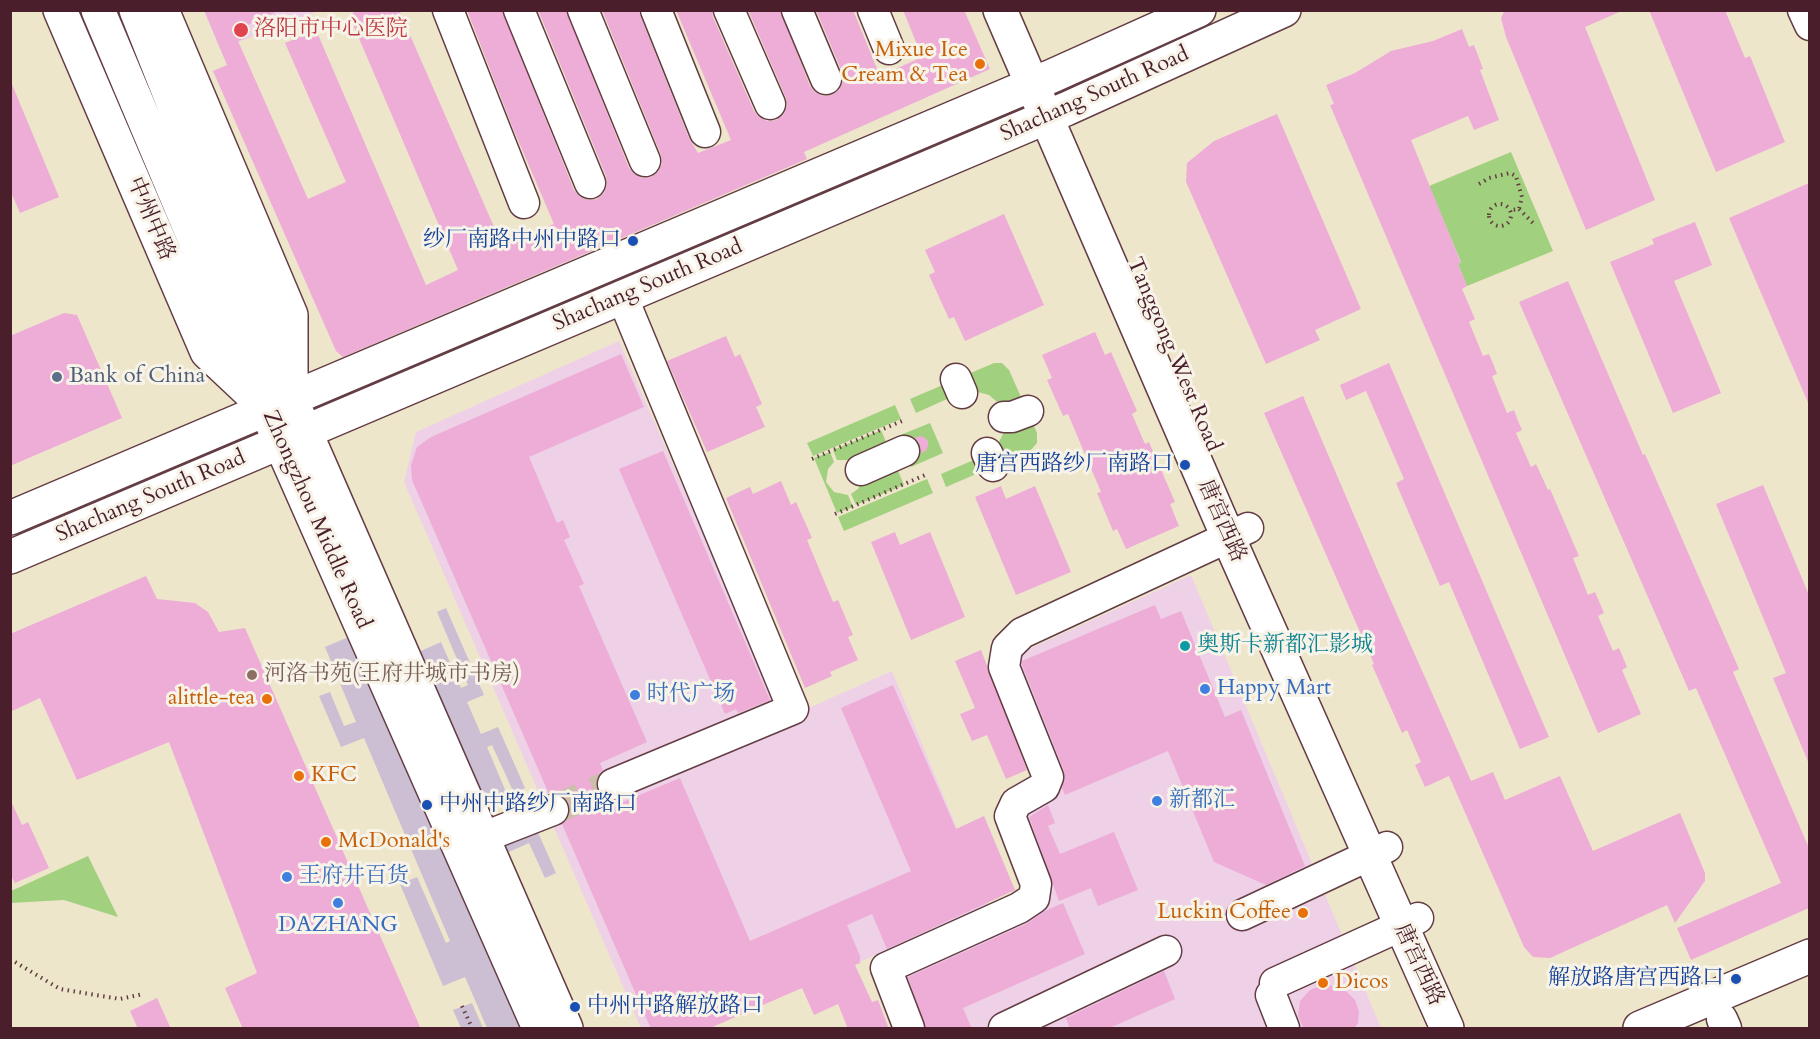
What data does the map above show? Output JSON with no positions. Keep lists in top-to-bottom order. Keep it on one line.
{"streets":{"main road":["Shachang South Road","中州中路","Tanggong West Road","Zhongzhou Middle Road","唐宫西路"]},"crossings":[["Shachang South Road","中州中路"],["Shachang South Road","Tanggong West Road"],["Shachang South Road","Zhongzhou Middle Road"],["中州中路","Zhongzhou Middle Road"],["Tanggong West Road","唐宫西路"]],"places":["洛阳市中心医院","Mixue Ice Cream & Tea","纱厂南路中州中路口","Bank of China","唐宫西路纱厂南路口","奥斯卡新都汇影城","河洛书苑(王府井城市书房)","Happy Mart","时代广场","alittle-tea","KFC","新都汇","中州中路纱厂南路口","McDonald's","王府井百货","DAZHANG","Luckin Coffee","解放路唐宫西路口","Dicos","中州中路解放路口"]}
